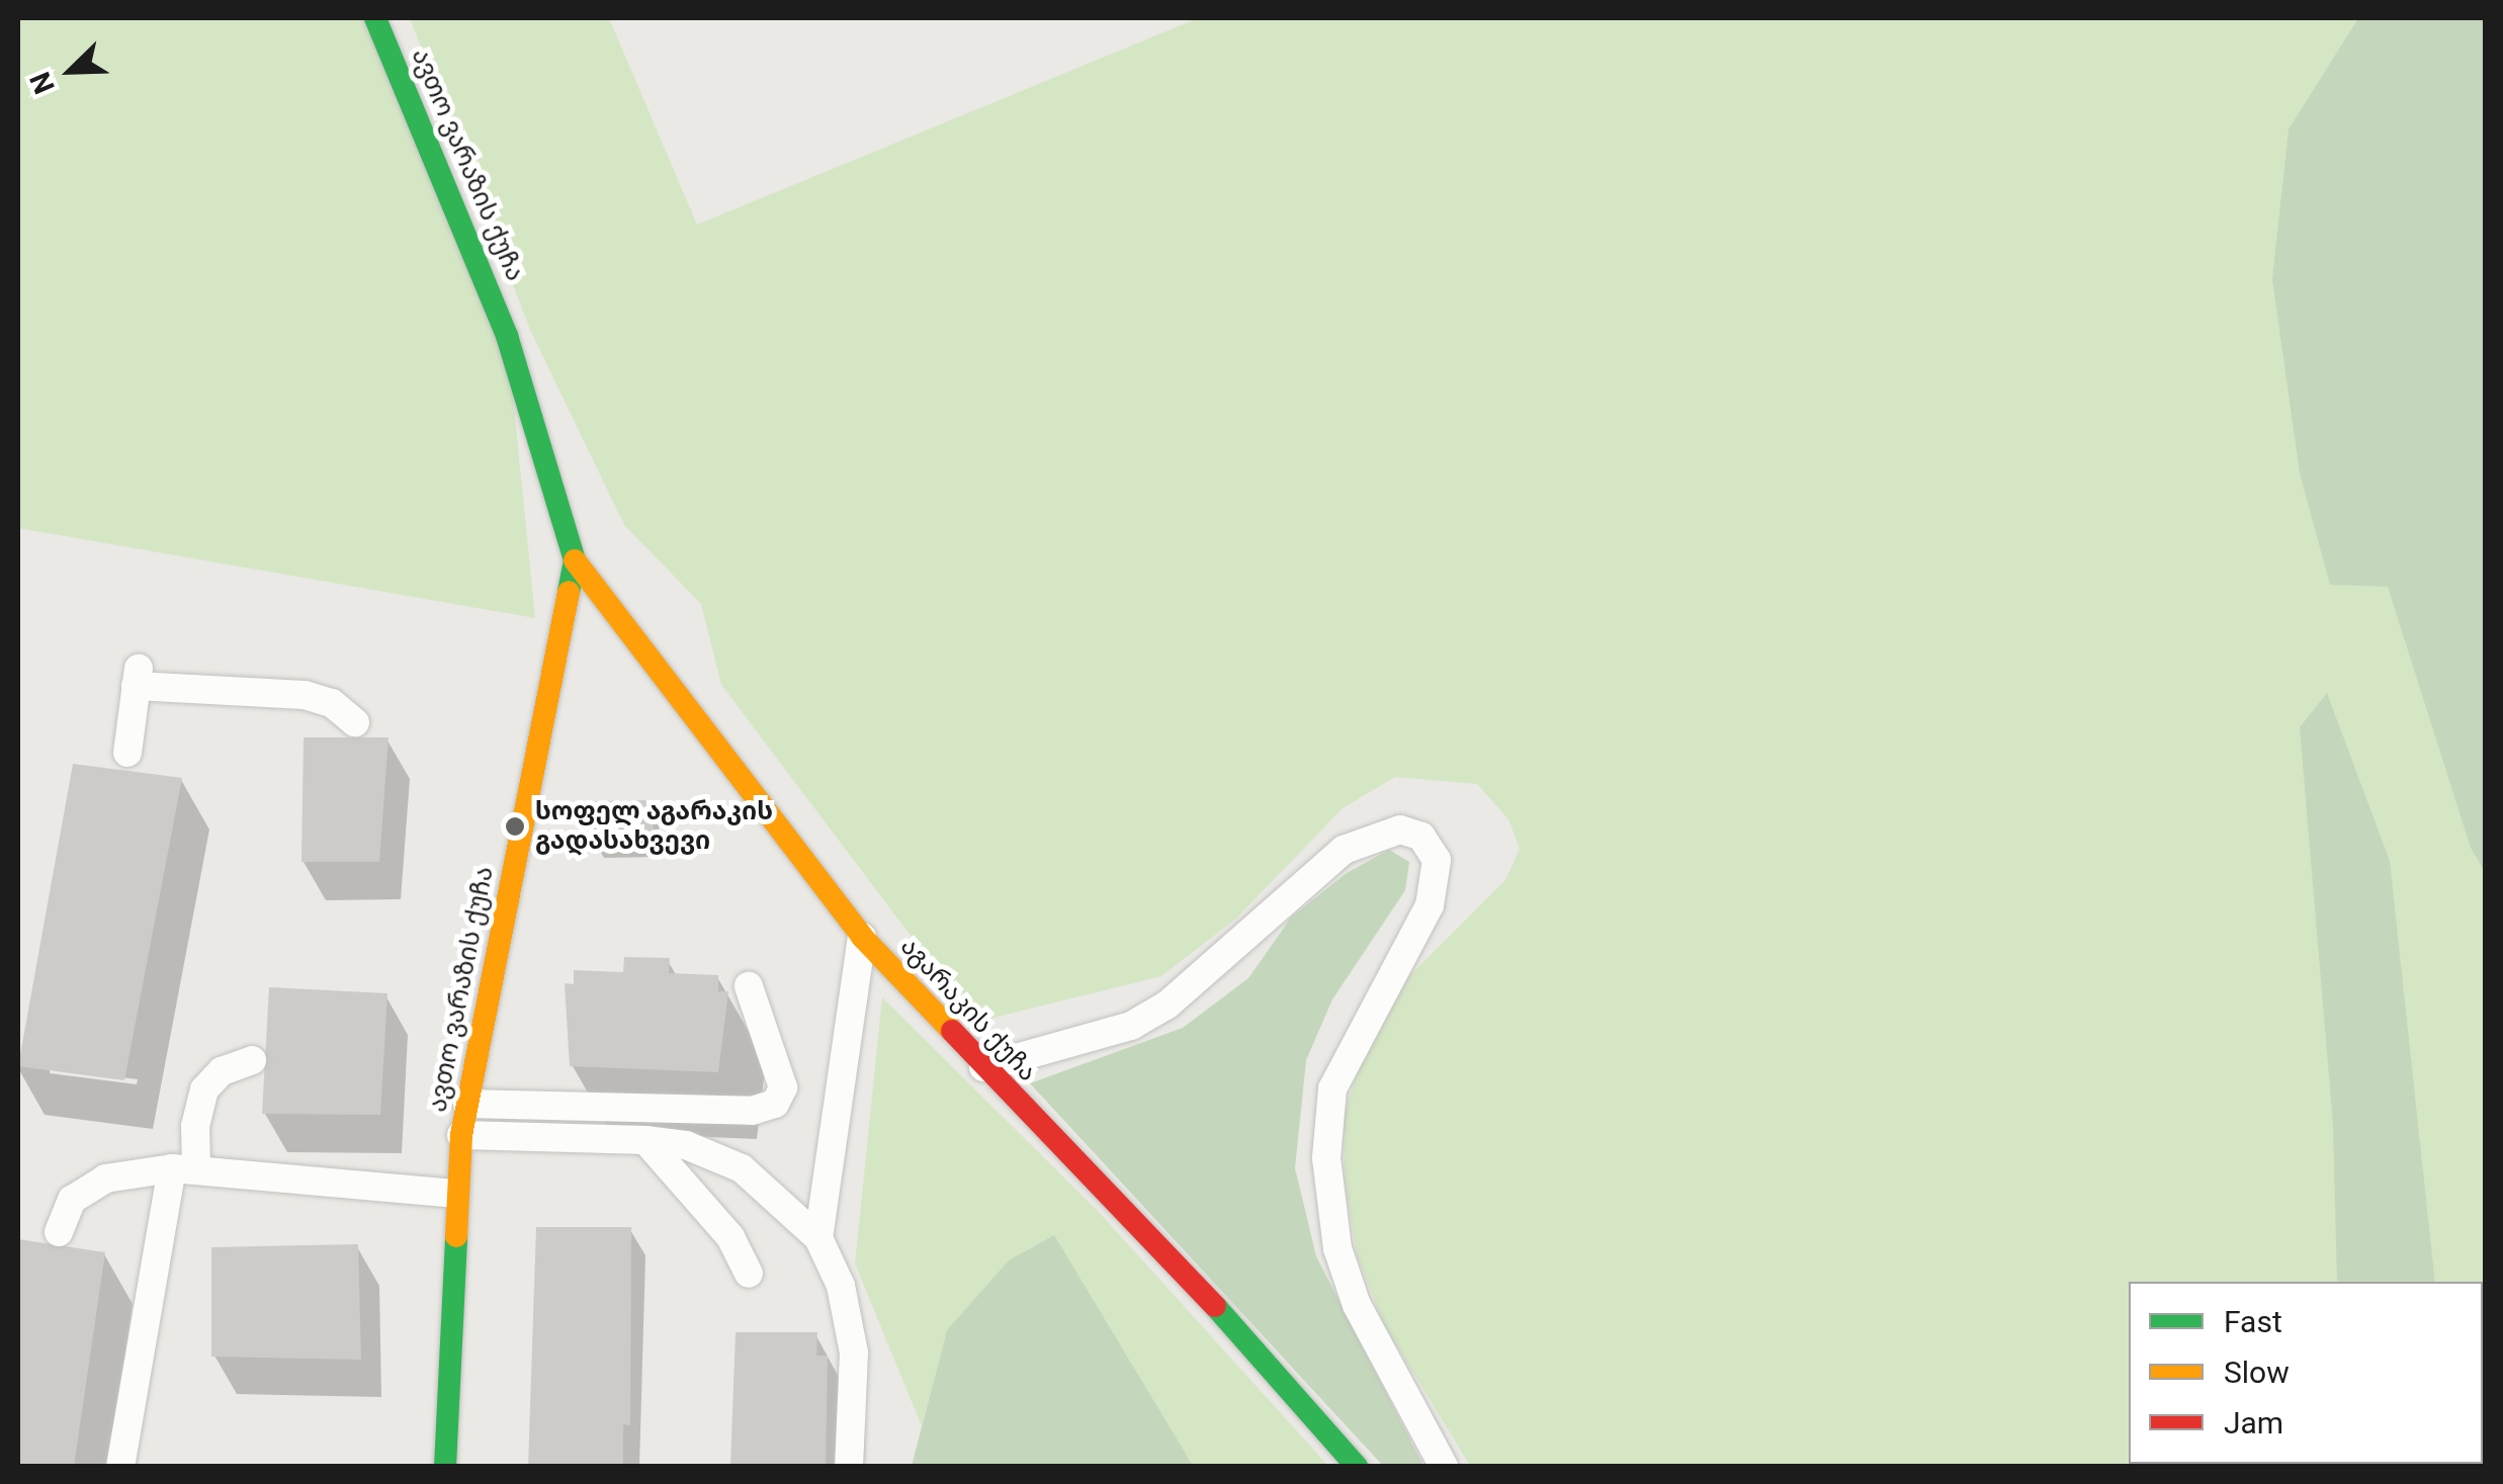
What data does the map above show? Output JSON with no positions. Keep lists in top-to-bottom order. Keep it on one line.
{"streets":{"street":["ავთო ვარაზის ქუჩა","აგარაკის ქუჩა"]},"crossings":[["ავთო ვარაზის ქუჩა","აგარაკის ქუჩა"]],"places":["სოფელ აგარაკის გადასახვევი"],"legend":["Fast","Slow","Jam"],"north":"bottom left"}
